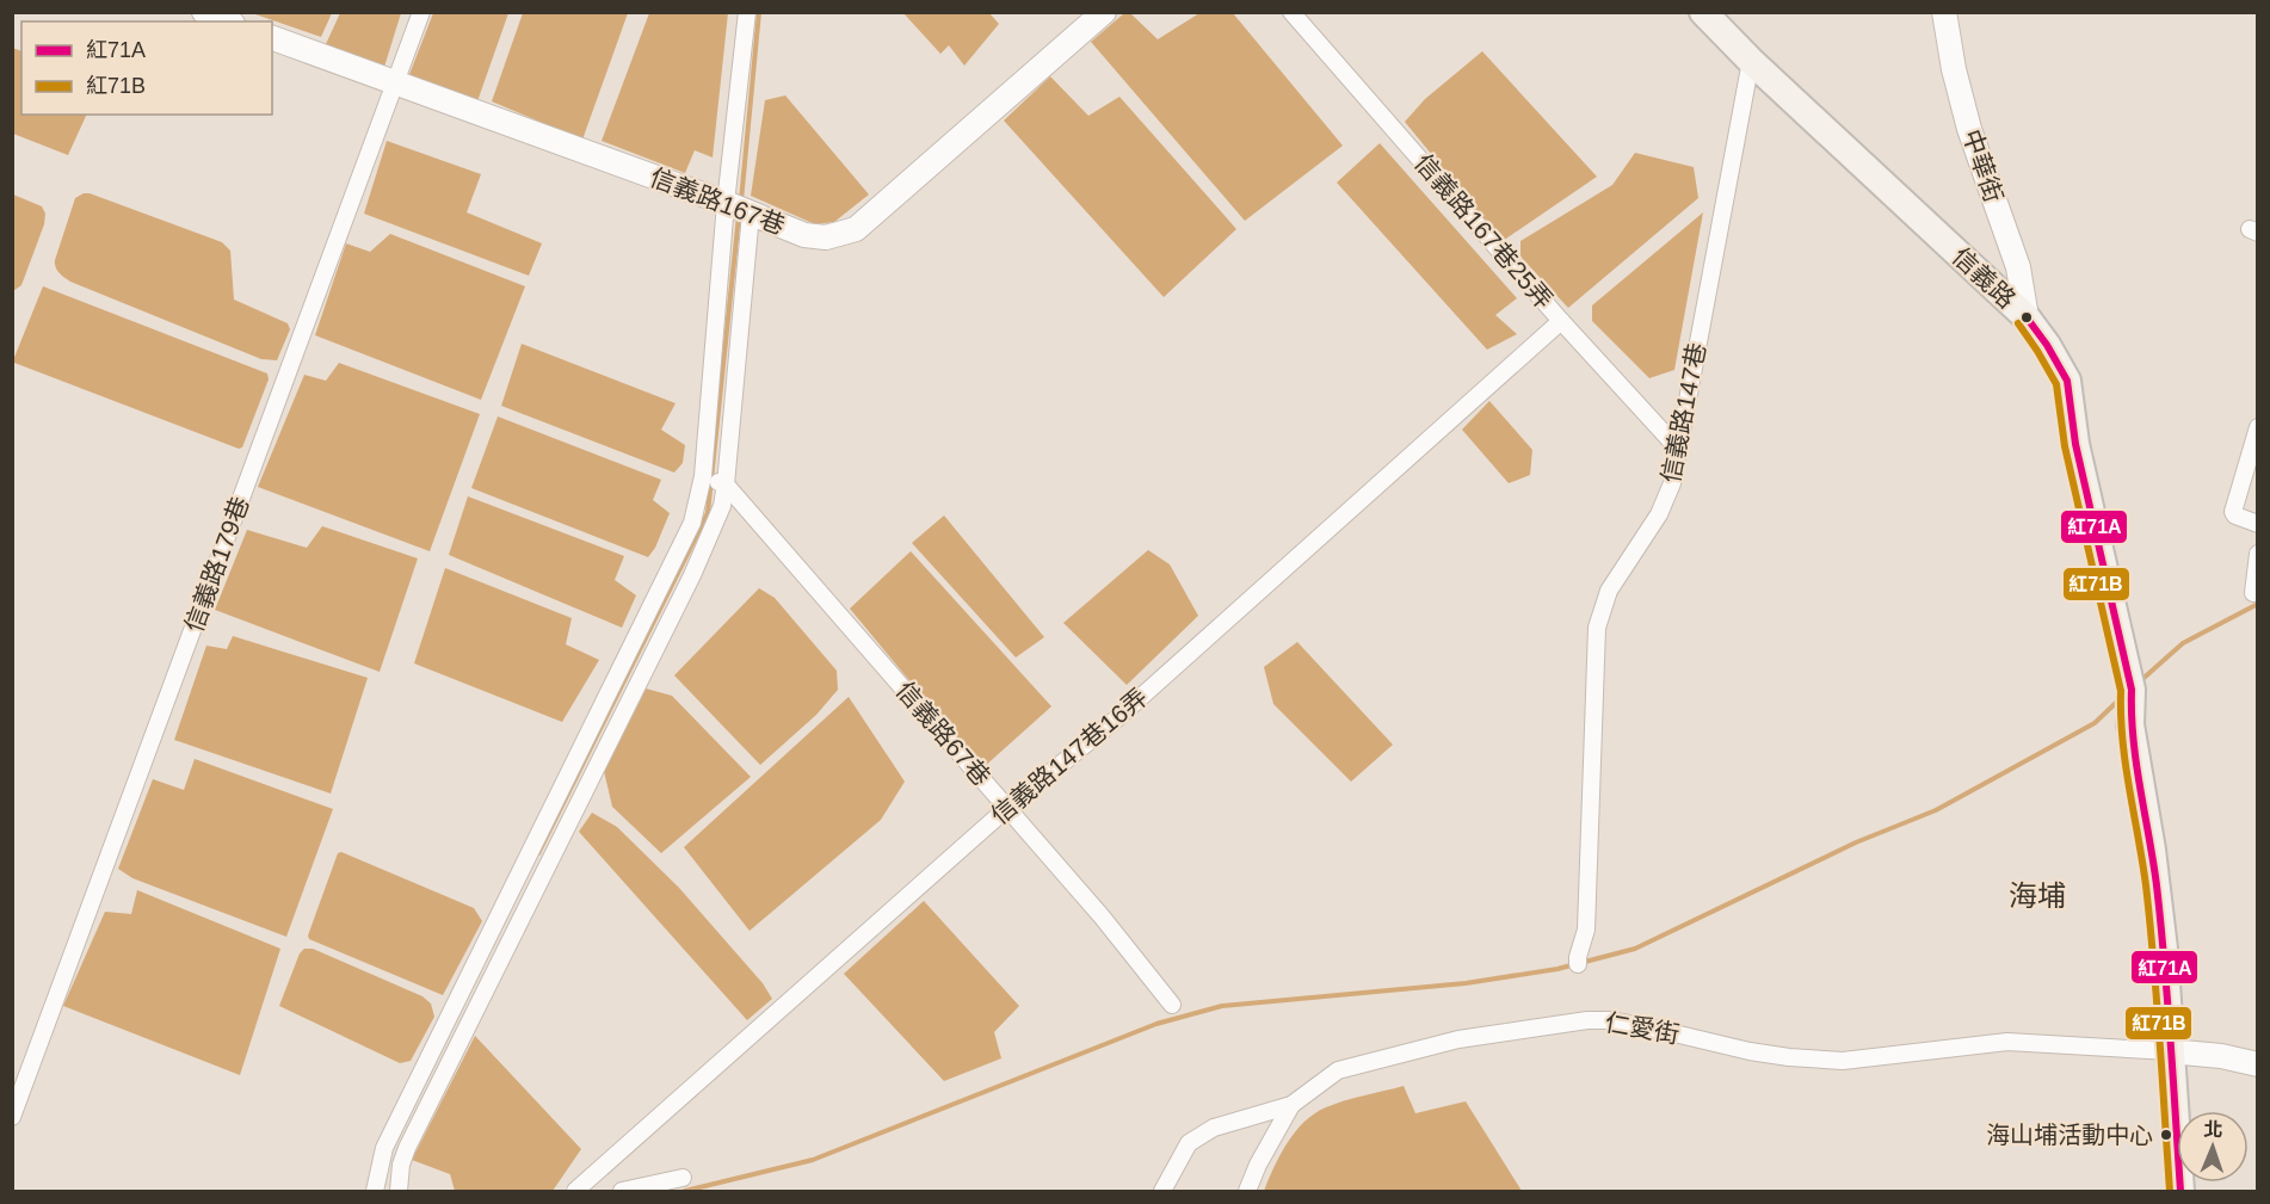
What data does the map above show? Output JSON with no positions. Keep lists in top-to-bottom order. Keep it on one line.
{"streets":{"main road":["信義路"],"street":["中華街","信義路167巷","信義路167巷25弄","信義路147巷","信義路179巷","信義路67巷","信義路147巷16弄","仁愛街"]},"crossings":[["中華街","信義路"],["信義路167巷","信義路179巷"],["信義路167巷25弄","信義路147巷"],["信義路167巷25弄","信義路147巷16弄"],["信義路","信義路147巷"],["信義路","仁愛街"],["信義路67巷","信義路147巷16弄"]],"districts":["海埔"],"places":["海山埔活動中心"],"lines":["transit line 紅71A","transit line 紅71B"],"legend":["紅71A","紅71B"],"north":"top"}
